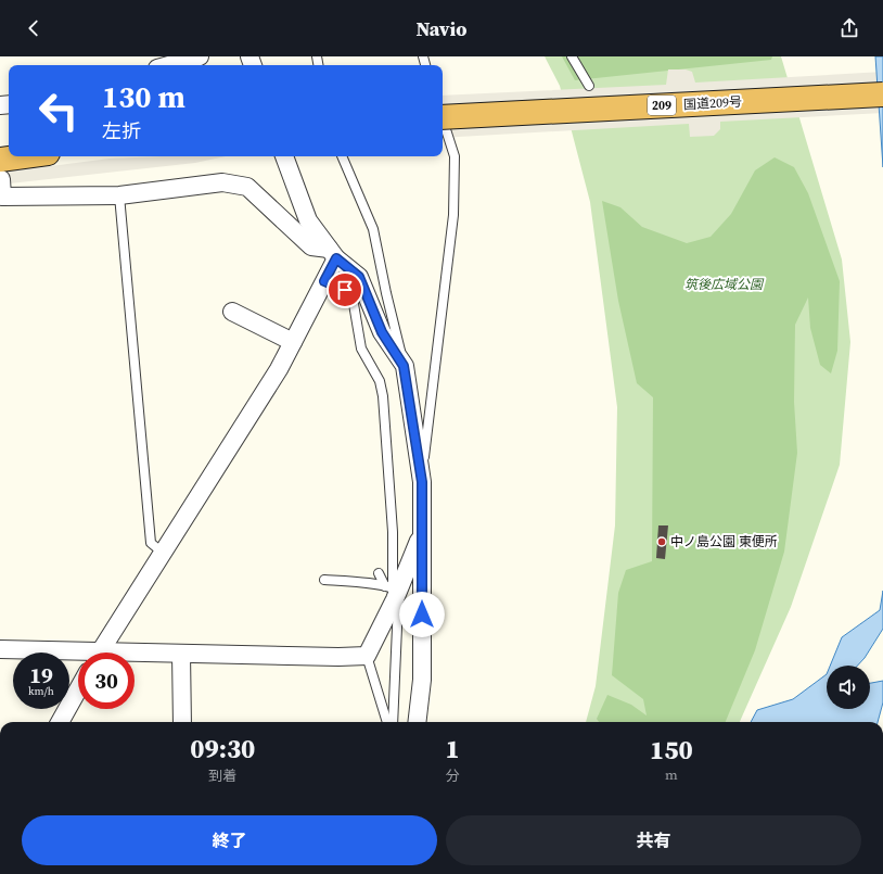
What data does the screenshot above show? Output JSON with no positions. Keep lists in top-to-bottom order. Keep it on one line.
{"streets":{"highway":["国道209号","209"]},"parks":["筑後広域公園"],"places":["中ノ島公園 東便所"],"page":{"header":"Navio","turn":["130 m","左折"],"speed":"19 km/h","limit":"30","eta":["09:30","到着","1","分","150","m"],"buttons":["終了","共有"]}}
